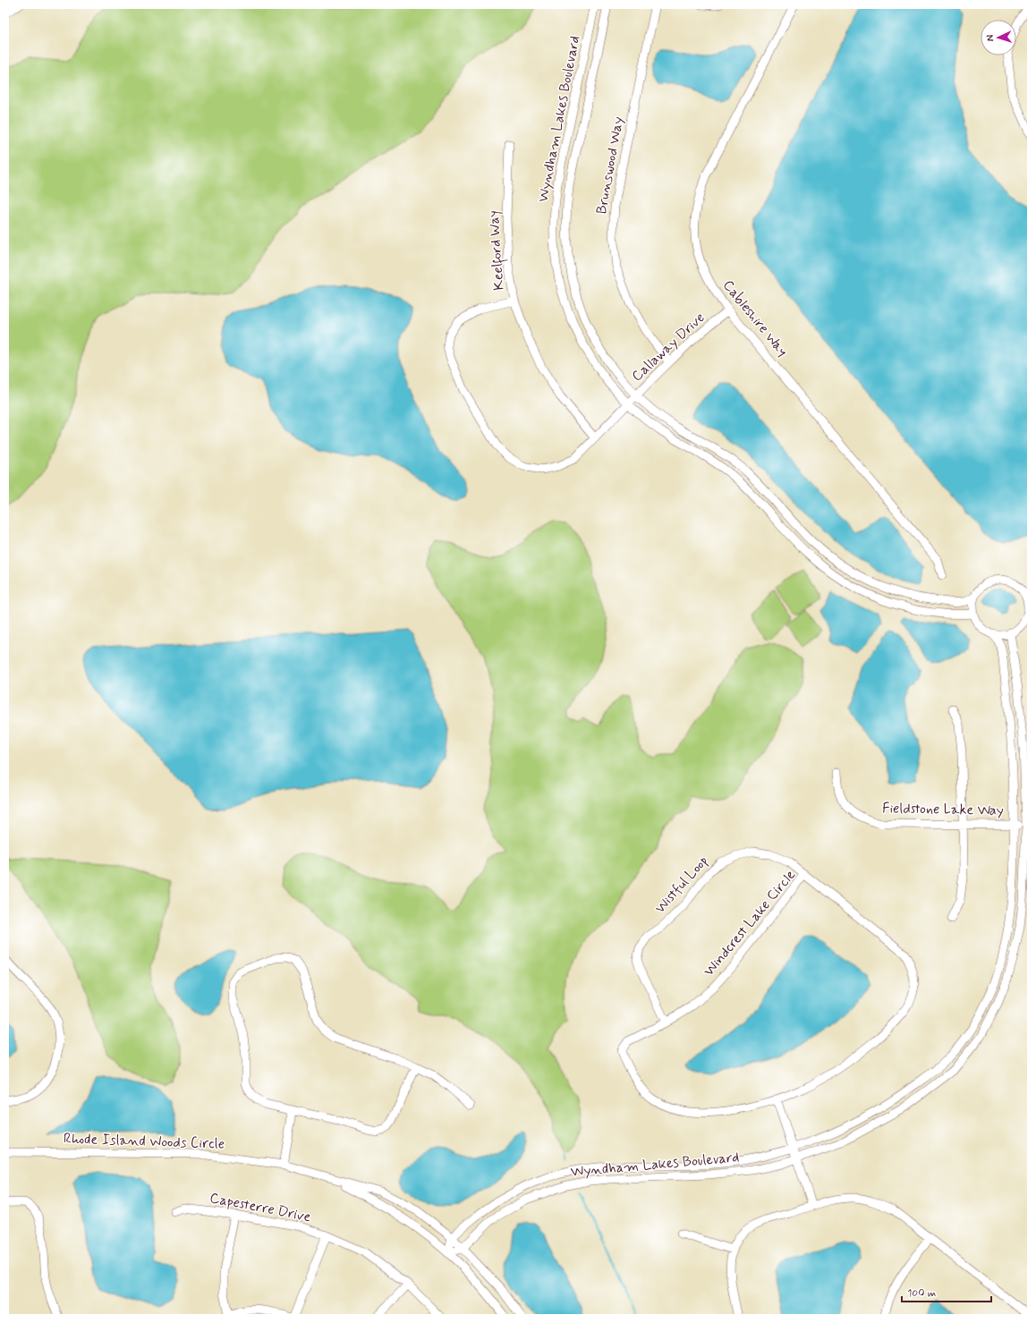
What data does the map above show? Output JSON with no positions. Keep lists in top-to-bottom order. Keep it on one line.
{"streets":{"street":["Wyndham Lakes Boulevard","Brunswood Way","Keelford Way","Cableshire Way","Callaway Drive","Fieldstone Lake Way","Wistful Loop","Windcrest Lake Circle","Rhode Island Woods Circle","Capesterre Drive"]},"crossings":[["Wyndham Lakes Boulevard","Callaway Drive"],["Wyndham Lakes Boulevard","Fieldstone Lake Way"],["Wyndham Lakes Boulevard","Rhode Island Woods Circle"],["Brunswood Way","Callaway Drive"],["Keelford Way","Callaway Drive"],["Cableshire Way","Callaway Drive"],["Wistful Loop","Windcrest Lake Circle"]],"scale_bar":"100 m","north":"left"}
